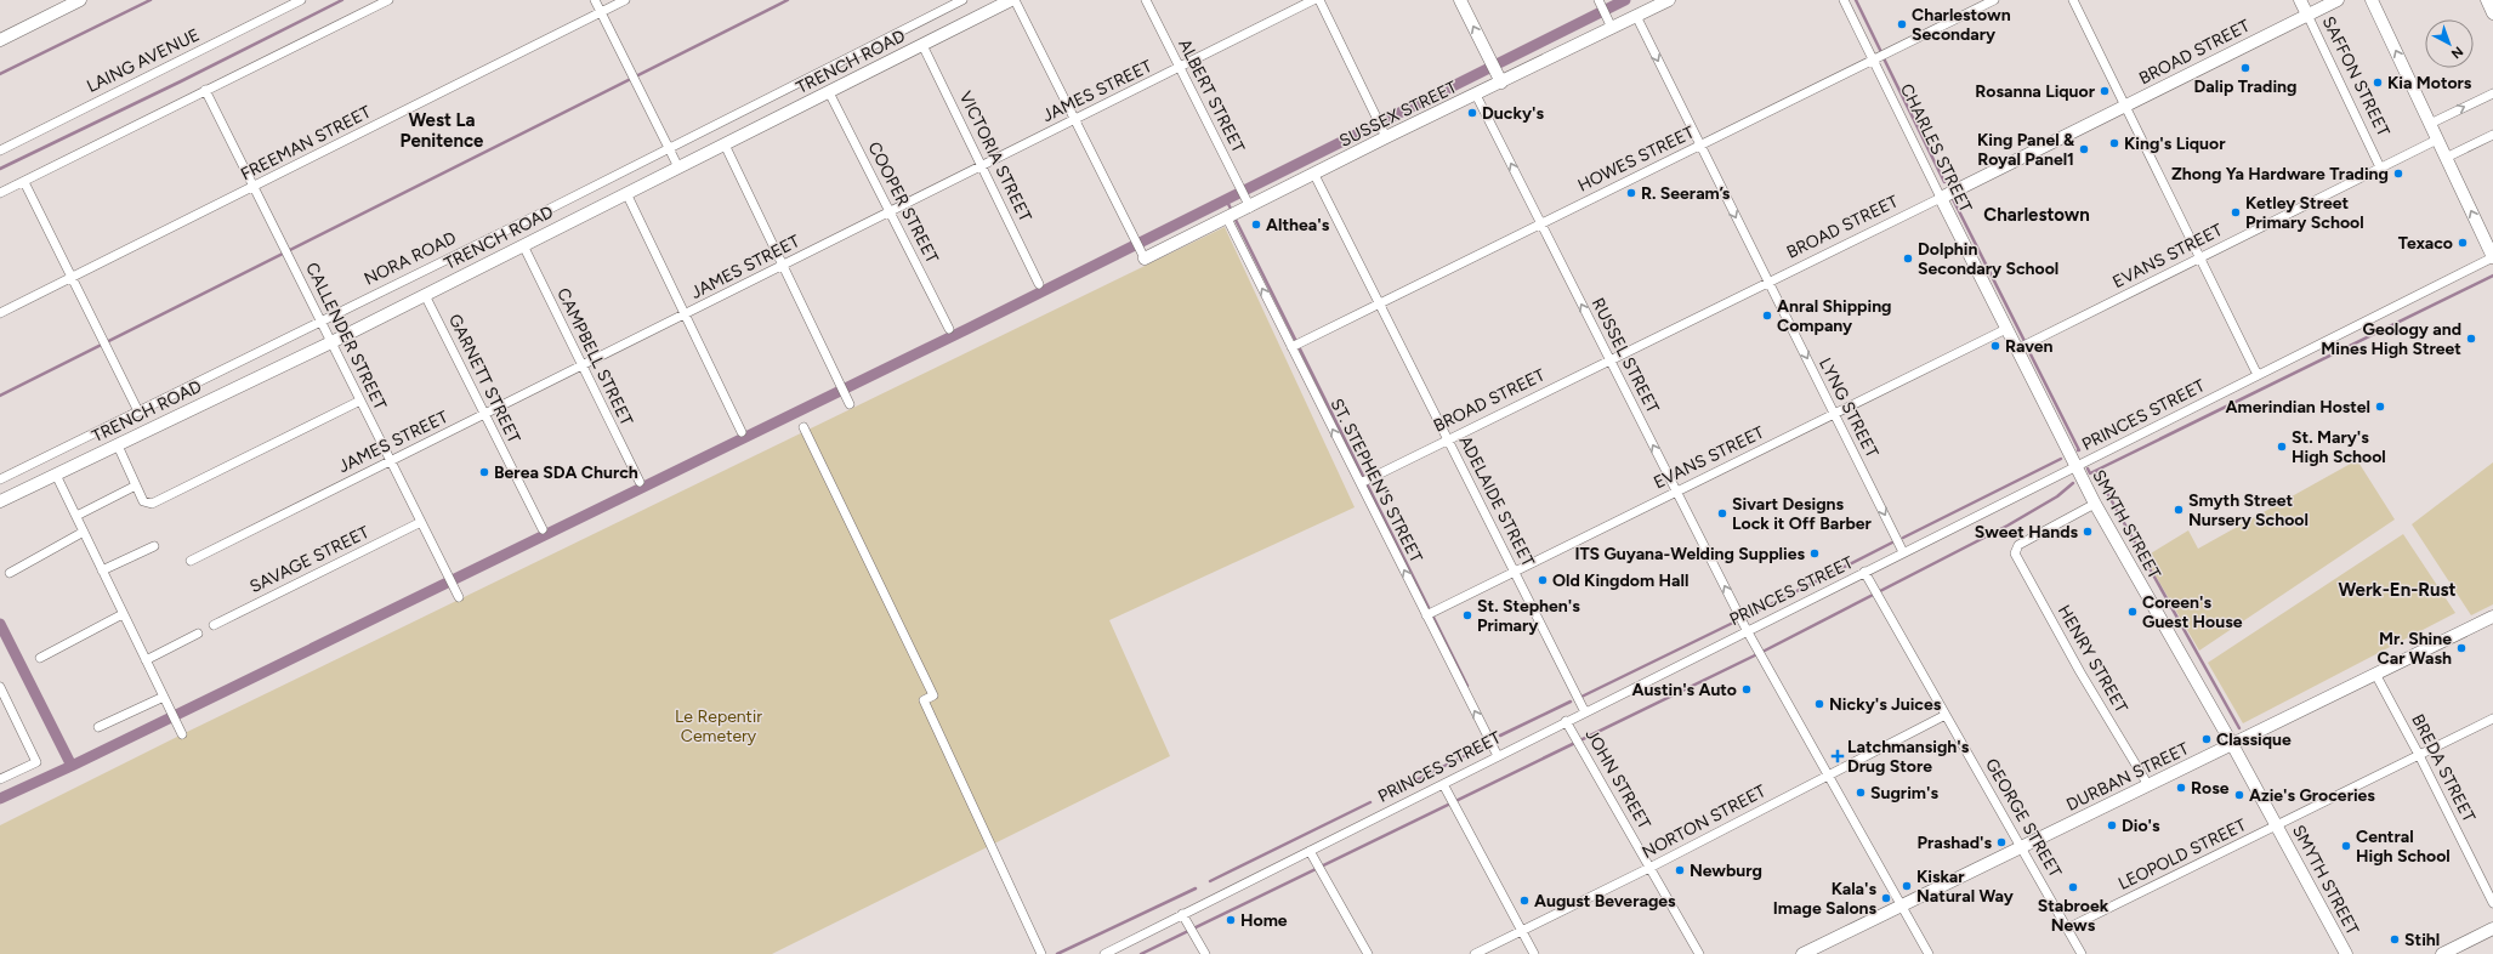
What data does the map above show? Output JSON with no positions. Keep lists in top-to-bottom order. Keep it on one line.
{"streets":{"street":["BROAD STREET","LAING AVENUE","TRENCH ROAD","SAFFON STREET","JAMES STREET","ALBERT STREET","SUSSEX STREET","FREEMAN STREET","CHARLES STREET","VICTORIA STREET","HOWES STREET","COOPER STREET","EVANS STREET","NORA ROAD","CALLENDER STREET","RUSSEL STREET","CAMPBELL STREET","GARNETT STREET","LYNG STREET","PRINCES STREET","ST. STEPHEN'S STREET","ADELAIDE STREET","SMYTH STREET","SAVAGE STREET","HENRY STREET","BREDA STREET","DURBAN STREET","JOHN STREET","GEORGE STREET","NORTON STREET","LEOPOLD STREET"]},"crossings":[["BROAD STREET","SAFFON STREET"],["BROAD STREET","CHARLES STREET"],["BROAD STREET","RUSSEL STREET"],["BROAD STREET","LYNG STREET"],["BROAD STREET","ST. STEPHEN'S STREET"],["BROAD STREET","ADELAIDE STREET"],["TRENCH ROAD","VICTORIA STREET"],["TRENCH ROAD","COOPER STREET"],["TRENCH ROAD","CALLENDER STREET"],["TRENCH ROAD","CAMPBELL STREET"],["TRENCH ROAD","GARNETT STREET"],["SAFFON STREET","EVANS STREET"],["JAMES STREET","ALBERT STREET"],["JAMES STREET","VICTORIA STREET"],["JAMES STREET","COOPER STREET"],["JAMES STREET","CALLENDER STREET"],["JAMES STREET","CAMPBELL STREET"],["JAMES STREET","GARNETT STREET"],["ALBERT STREET","SUSSEX STREET"],["SUSSEX STREET","RUSSEL STREET"],["SUSSEX STREET","LYNG STREET"],["SUSSEX STREET","ST. STEPHEN'S STREET"],["SUSSEX STREET","ADELAIDE STREET"],["FREEMAN STREET","CALLENDER STREET"],["CHARLES STREET","HOWES STREET"],["CHARLES STREET","EVANS STREET"],["CHARLES STREET","PRINCES STREET"],["CHARLES STREET","SMYTH STREET"],["HOWES STREET","RUSSEL STREET"],["HOWES STREET","LYNG STREET"],["HOWES STREET","ST. STEPHEN'S STREET"],["HOWES STREET","ADELAIDE STREET"],["EVANS STREET","RUSSEL STREET"],["EVANS STREET","LYNG STREET"],["EVANS STREET","ST. STEPHEN'S STREET"],["EVANS STREET","ADELAIDE STREET"],["NORA ROAD","CALLENDER STREET"],["CALLENDER STREET","SAVAGE STREET"],["RUSSEL STREET","PRINCES STREET"],["RUSSEL STREET","DURBAN STREET"],["RUSSEL STREET","NORTON STREET"],["LYNG STREET","PRINCES STREET"],["PRINCES STREET","ST. STEPHEN'S STREET"],["PRINCES STREET","ADELAIDE STREET"],["PRINCES STREET","SMYTH STREET"],["PRINCES STREET","JOHN STREET"],["PRINCES STREET","GEORGE STREET"],["SMYTH STREET","HENRY STREET"],["SMYTH STREET","DURBAN STREET"],["SMYTH STREET","LEOPOLD STREET"],["HENRY STREET","DURBAN STREET"],["BREDA STREET","DURBAN STREET"],["BREDA STREET","LEOPOLD STREET"],["DURBAN STREET","GEORGE STREET"],["JOHN STREET","NORTON STREET"],["GEORGE STREET","NORTON STREET"],["GEORGE STREET","LEOPOLD STREET"]],"one_way":["RUSSEL STREET","LYNG STREET","ST. STEPHEN'S STREET"],"districts":["West La Penitence","Charlestown","Werk-En-Rust"],"parks":["Le Repentir Cemetery"],"places":{"other":["Charlestown Secondary","Dalip Trading","Kia Motors","Rosanna Liquor","Ducky's","King's Liquor","King Panel & Royal Panel1","Zhong Ya Hardware Trading","R. Seeram’s","Ketley Street Primary School","Althea's","Texaco","Dolphin Secondary School","Anral Shipping Company","Geology and Mines High Street","Raven","Amerindian Hostel","St. Mary's High School","Berea SDA Church","Smyth Street Nursery School","Sivart Designs Lock it Off Barber","Sweet Hands","ITS Guyana-Welding Supplies","Old Kingdom Hall","Coreen's Guest House","St. Stephen's Primary","Mr. Shine Car Wash","Austin's Auto","Nicky's Juices","Classique","Rose","Sugrim's","Azie's Groceries","Dio's","Prashad's","Central High School","Newburg","Kiskar Natural Way","Stabroek News","Kala's Image Salons","August Beverages","Home","Stihl"],"health":["Latchmansigh's Drug Store"]},"north":"bottom right"}
